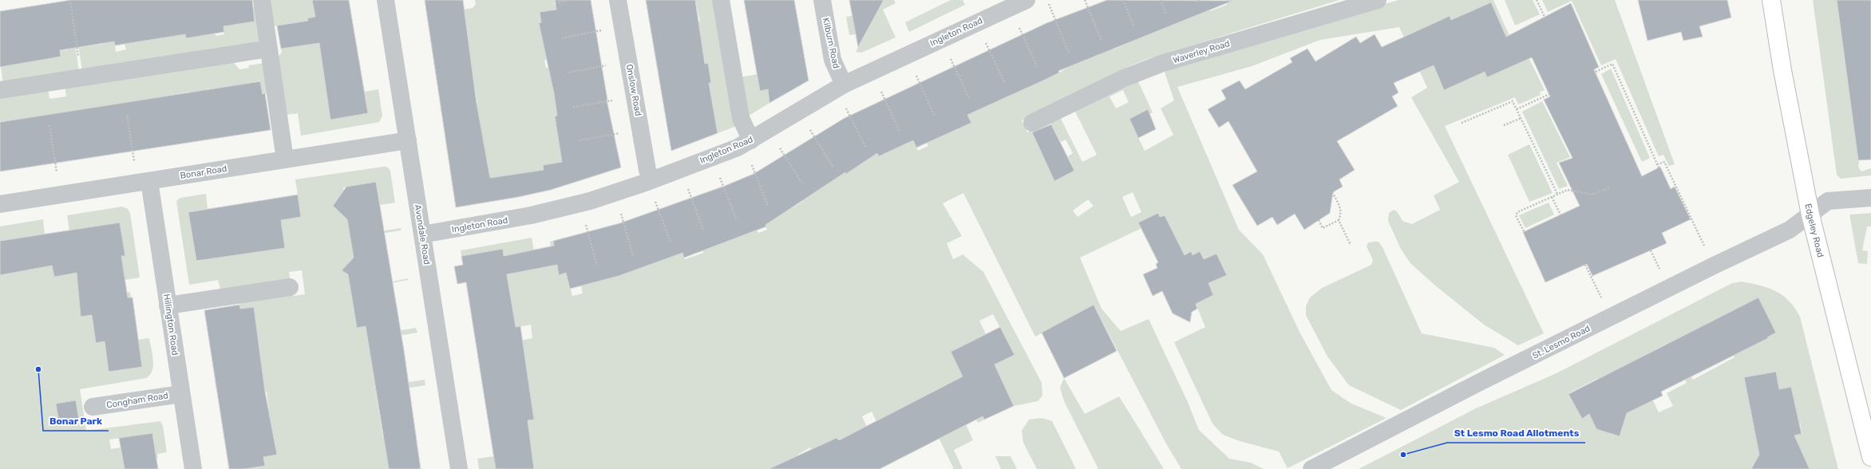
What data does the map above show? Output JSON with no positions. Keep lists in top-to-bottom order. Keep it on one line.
{"streets":{"main road":["Edgeley Road"],"street":["Ingleton Road","Kilburn Road","Waverley Road","Onslow Road","Bonar Road","Avondale Road","Hillington Road","St. Lesmo Road","Congham Road"]},"crossings":[["Ingleton Road","Kilburn Road"],["Ingleton Road","Onslow Road"],["Ingleton Road","Avondale Road"],["Bonar Road","Avondale Road"],["Bonar Road","Hillington Road"],["Edgeley Road","St. Lesmo Road"],["Hillington Road","Congham Road"]],"places":["Bonar Park","St Lesmo Road Allotments"]}
